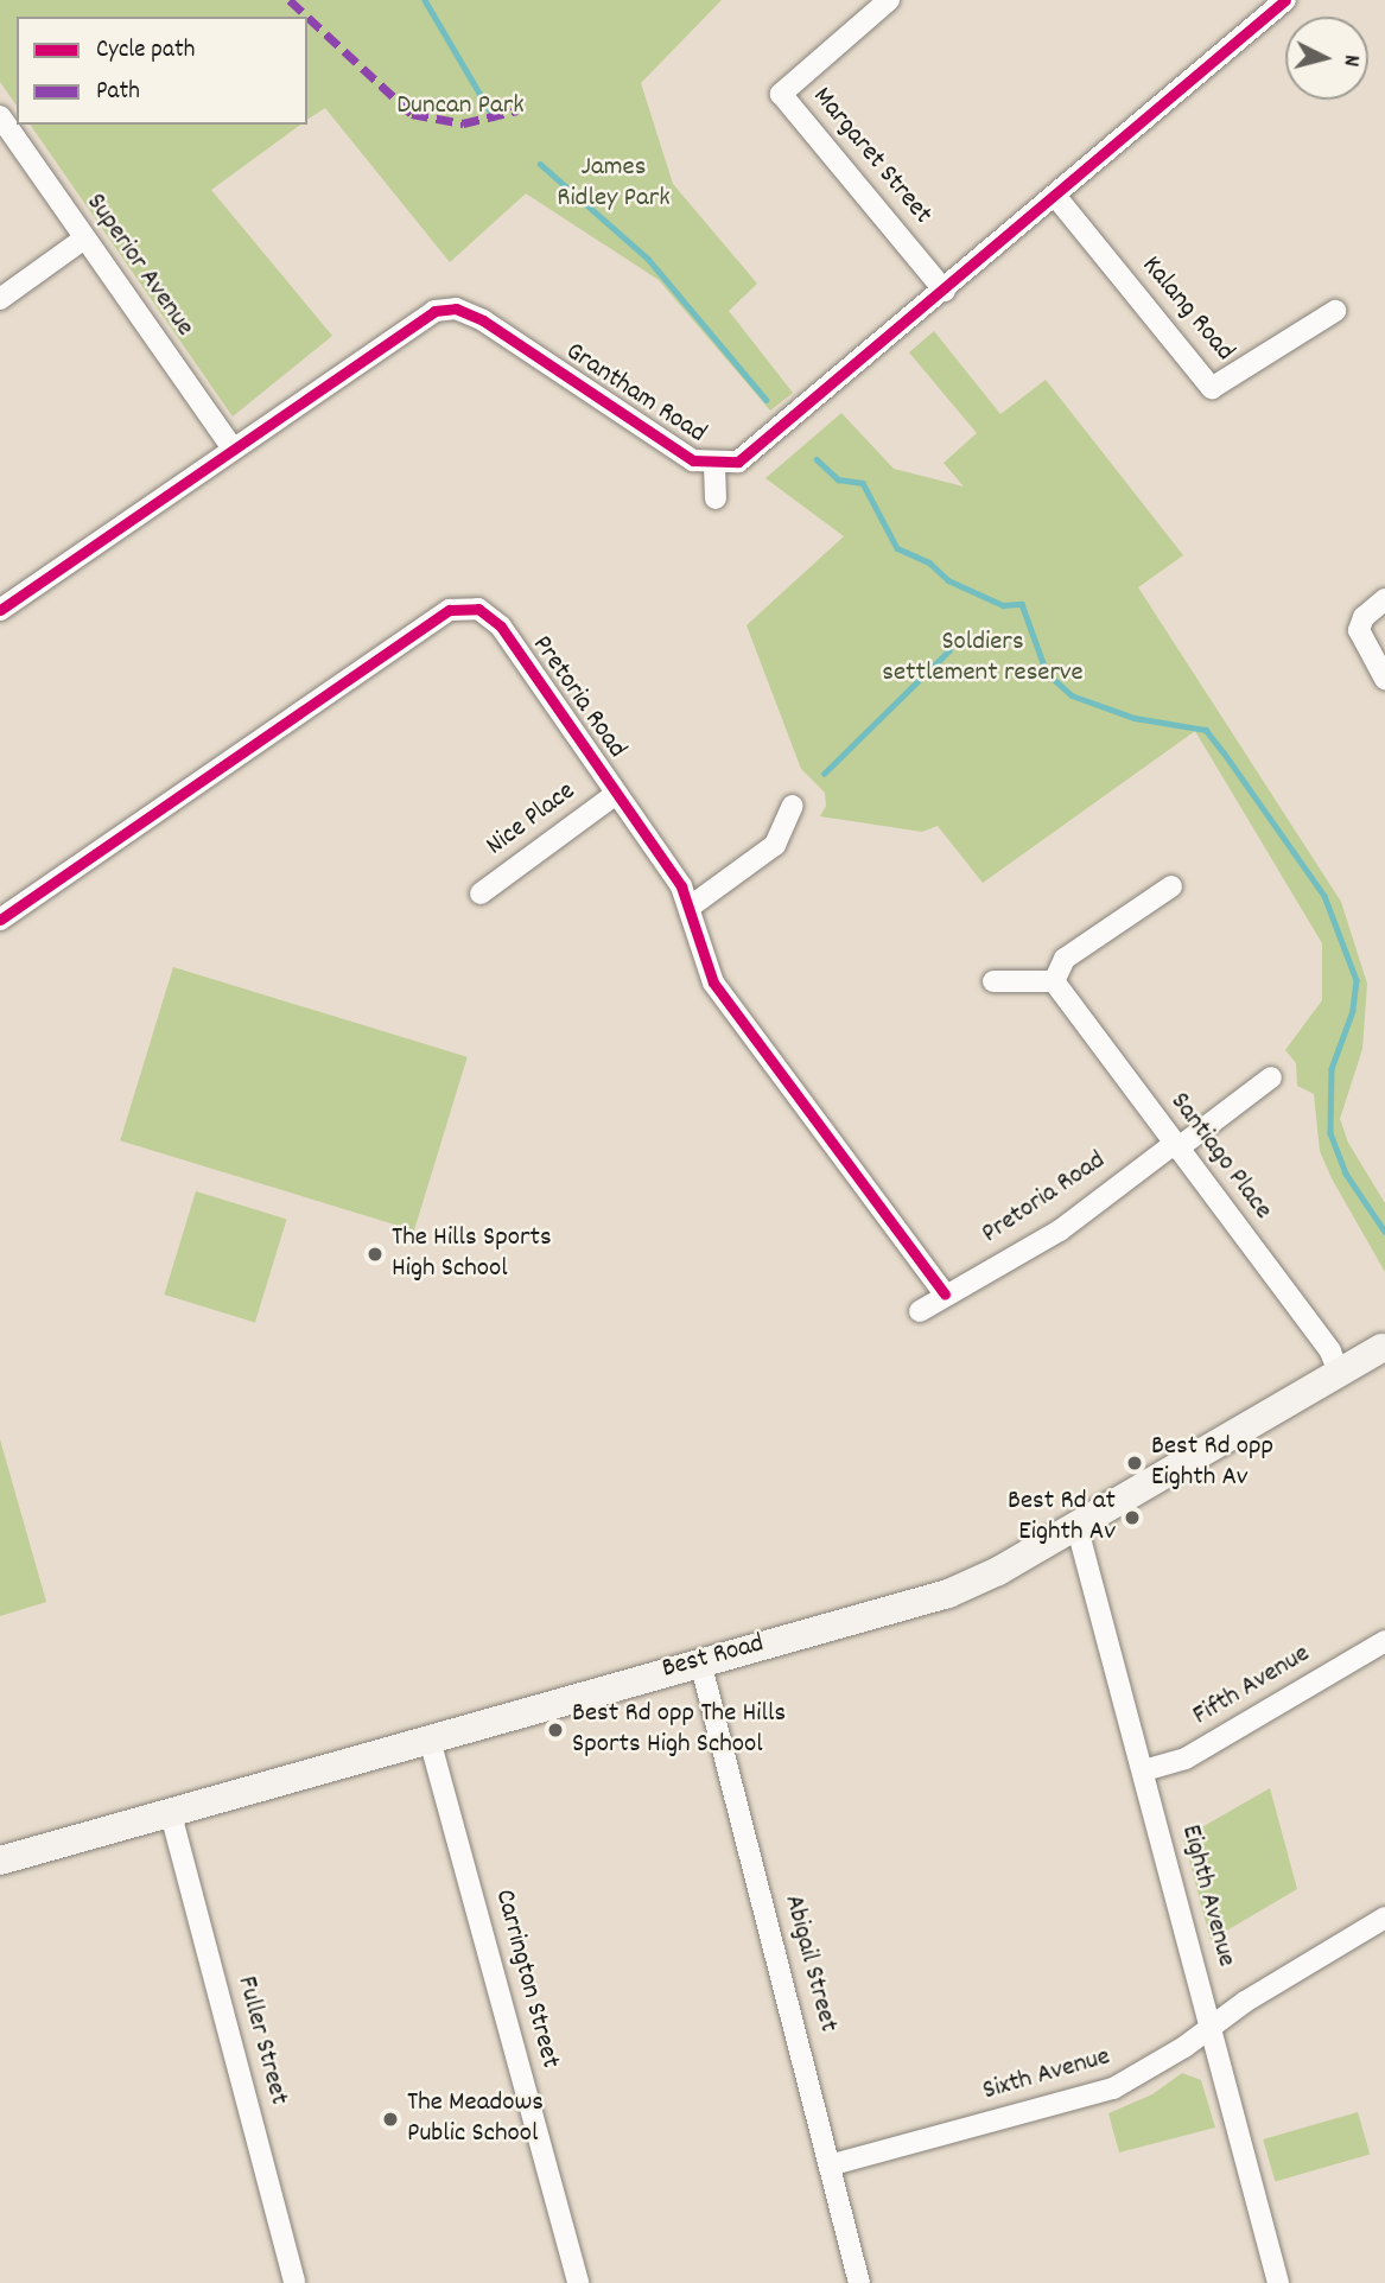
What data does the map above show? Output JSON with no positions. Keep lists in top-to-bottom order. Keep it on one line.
{"streets":{"main road":["Best Road"],"street":["Margaret Street","Superior Avenue","Kalang Road","Grantham Road","Pretoria Road","Nice Place","Santiago Place","Fifth Avenue","Eighth Avenue","Abigail Street","Carrington Street","Fuller Street","Sixth Avenue"]},"crossings":[["Margaret Street","Grantham Road"],["Superior Avenue","Grantham Road"],["Kalang Road","Grantham Road"],["Pretoria Road","Nice Place"],["Pretoria Road","Santiago Place"],["Santiago Place","Best Road"],["Best Road","Eighth Avenue"],["Best Road","Abigail Street"],["Best Road","Carrington Street"],["Best Road","Fuller Street"],["Fifth Avenue","Eighth Avenue"],["Eighth Avenue","Sixth Avenue"],["Abigail Street","Sixth Avenue"]],"parks":["Duncan Park","James Ridley Park","Soldiers settlement reserve"],"places":["The Hills Sports High School","Best Rd opp Eighth Av","Best Rd at Eighth Av","Best Rd opp The Hills Sports High School","The Meadows Public School"],"legend":["Cycle path","Path"],"north":"right"}
